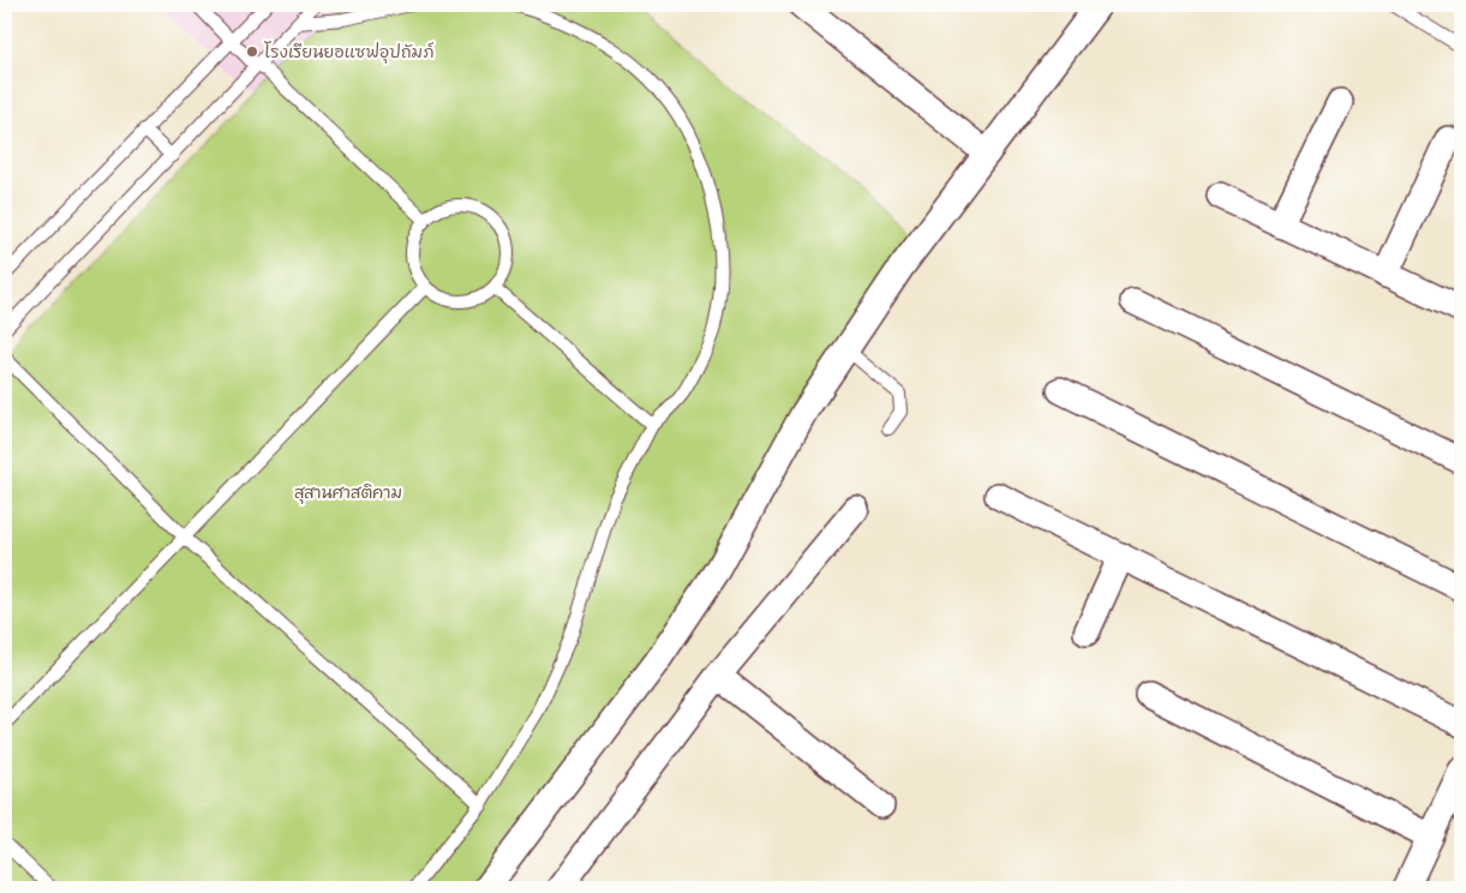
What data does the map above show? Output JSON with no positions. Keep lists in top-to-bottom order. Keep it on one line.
{"parks":["สุสานศาสติคาม"],"places":["โรงเรียนยอแซฟอุปถัมภ์"]}
